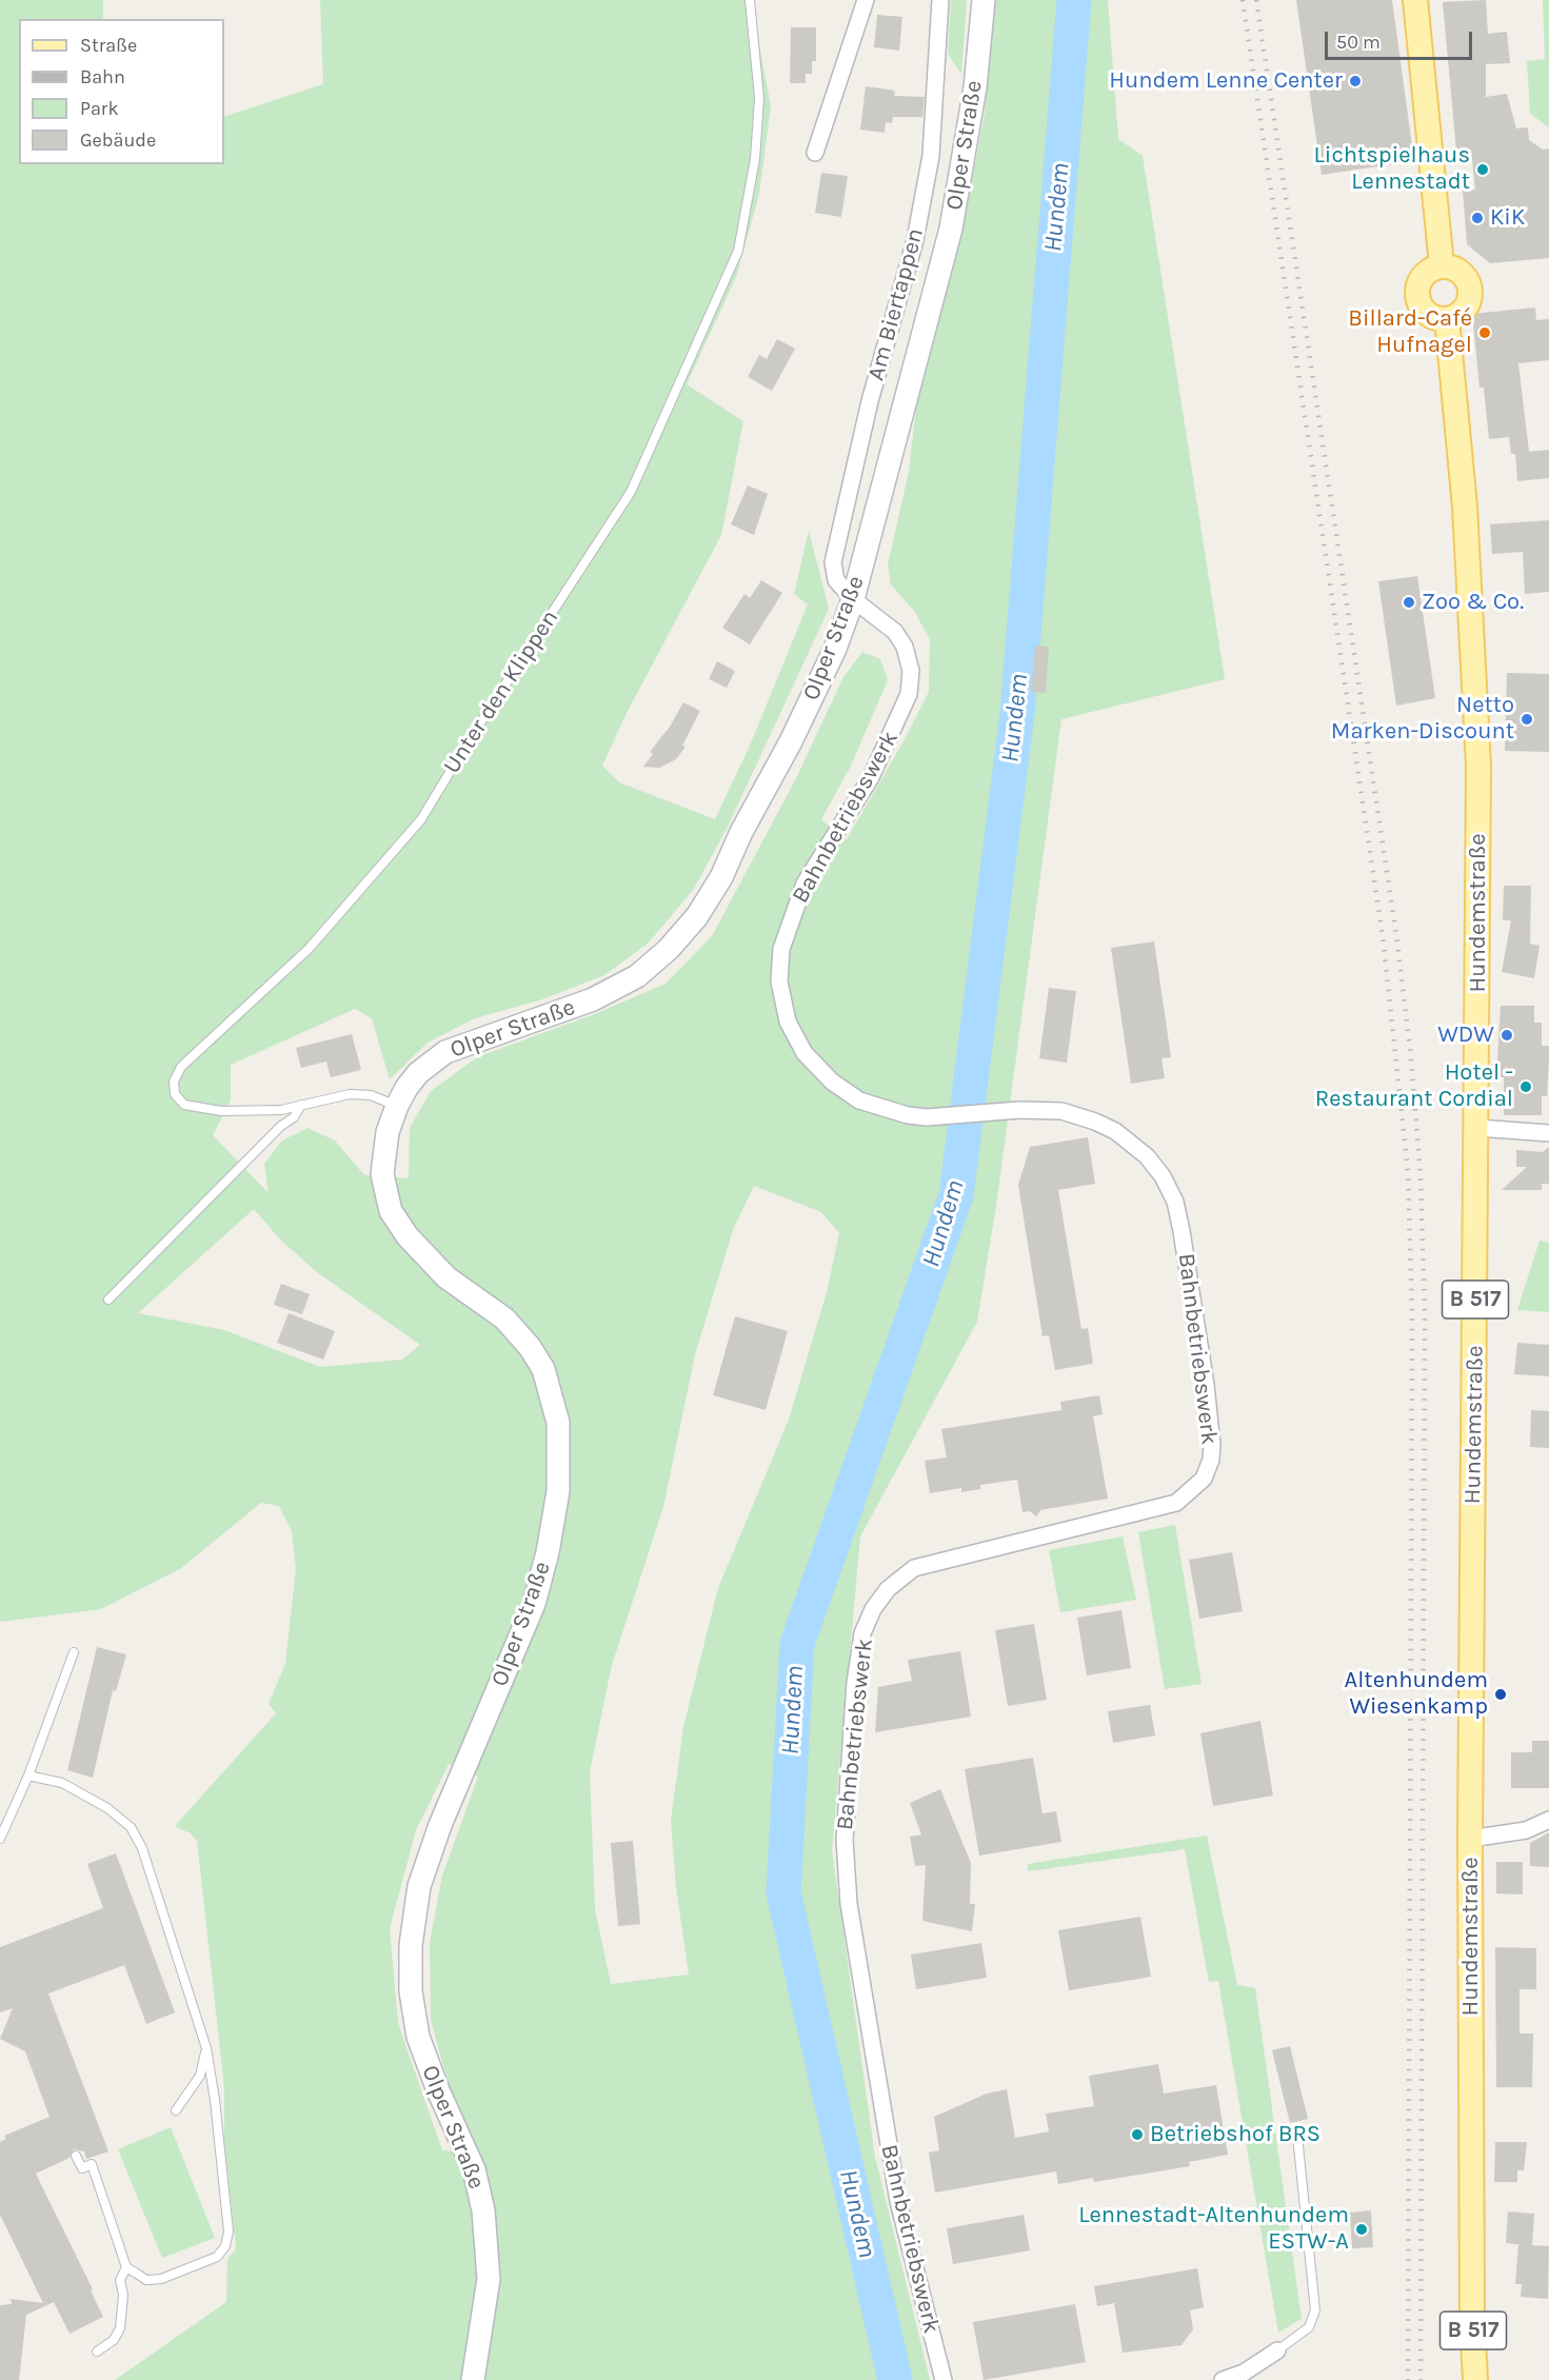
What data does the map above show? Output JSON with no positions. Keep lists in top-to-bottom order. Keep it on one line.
{"streets":{"main road":["Olper Straße","Hundemstraße","B 517"],"street":["Am Biertappen","Bahnbetriebswerk"],"lane":["Unter den Klippen"]},"crossings":[["Olper Straße","Am Biertappen"],["Olper Straße","Unter den Klippen"],["Olper Straße","Bahnbetriebswerk"],["Am Biertappen","Bahnbetriebswerk"]],"water":["Hundem"],"places":["Hundem Lenne Center","Lichtspielhaus Lennestadt","KiK","Billard-Café Hufnagel","Zoo & Co.","Netto Marken-Discount","WDW","Hotel - Restaurant Cordial","Altenhundem Wiesenkamp","Betriebshof BRS","Lennestadt-Altenhundem ESTW-A"],"legend":["Straße","Bahn","Park","Gebäude"],"scale_bar":"50 m"}
